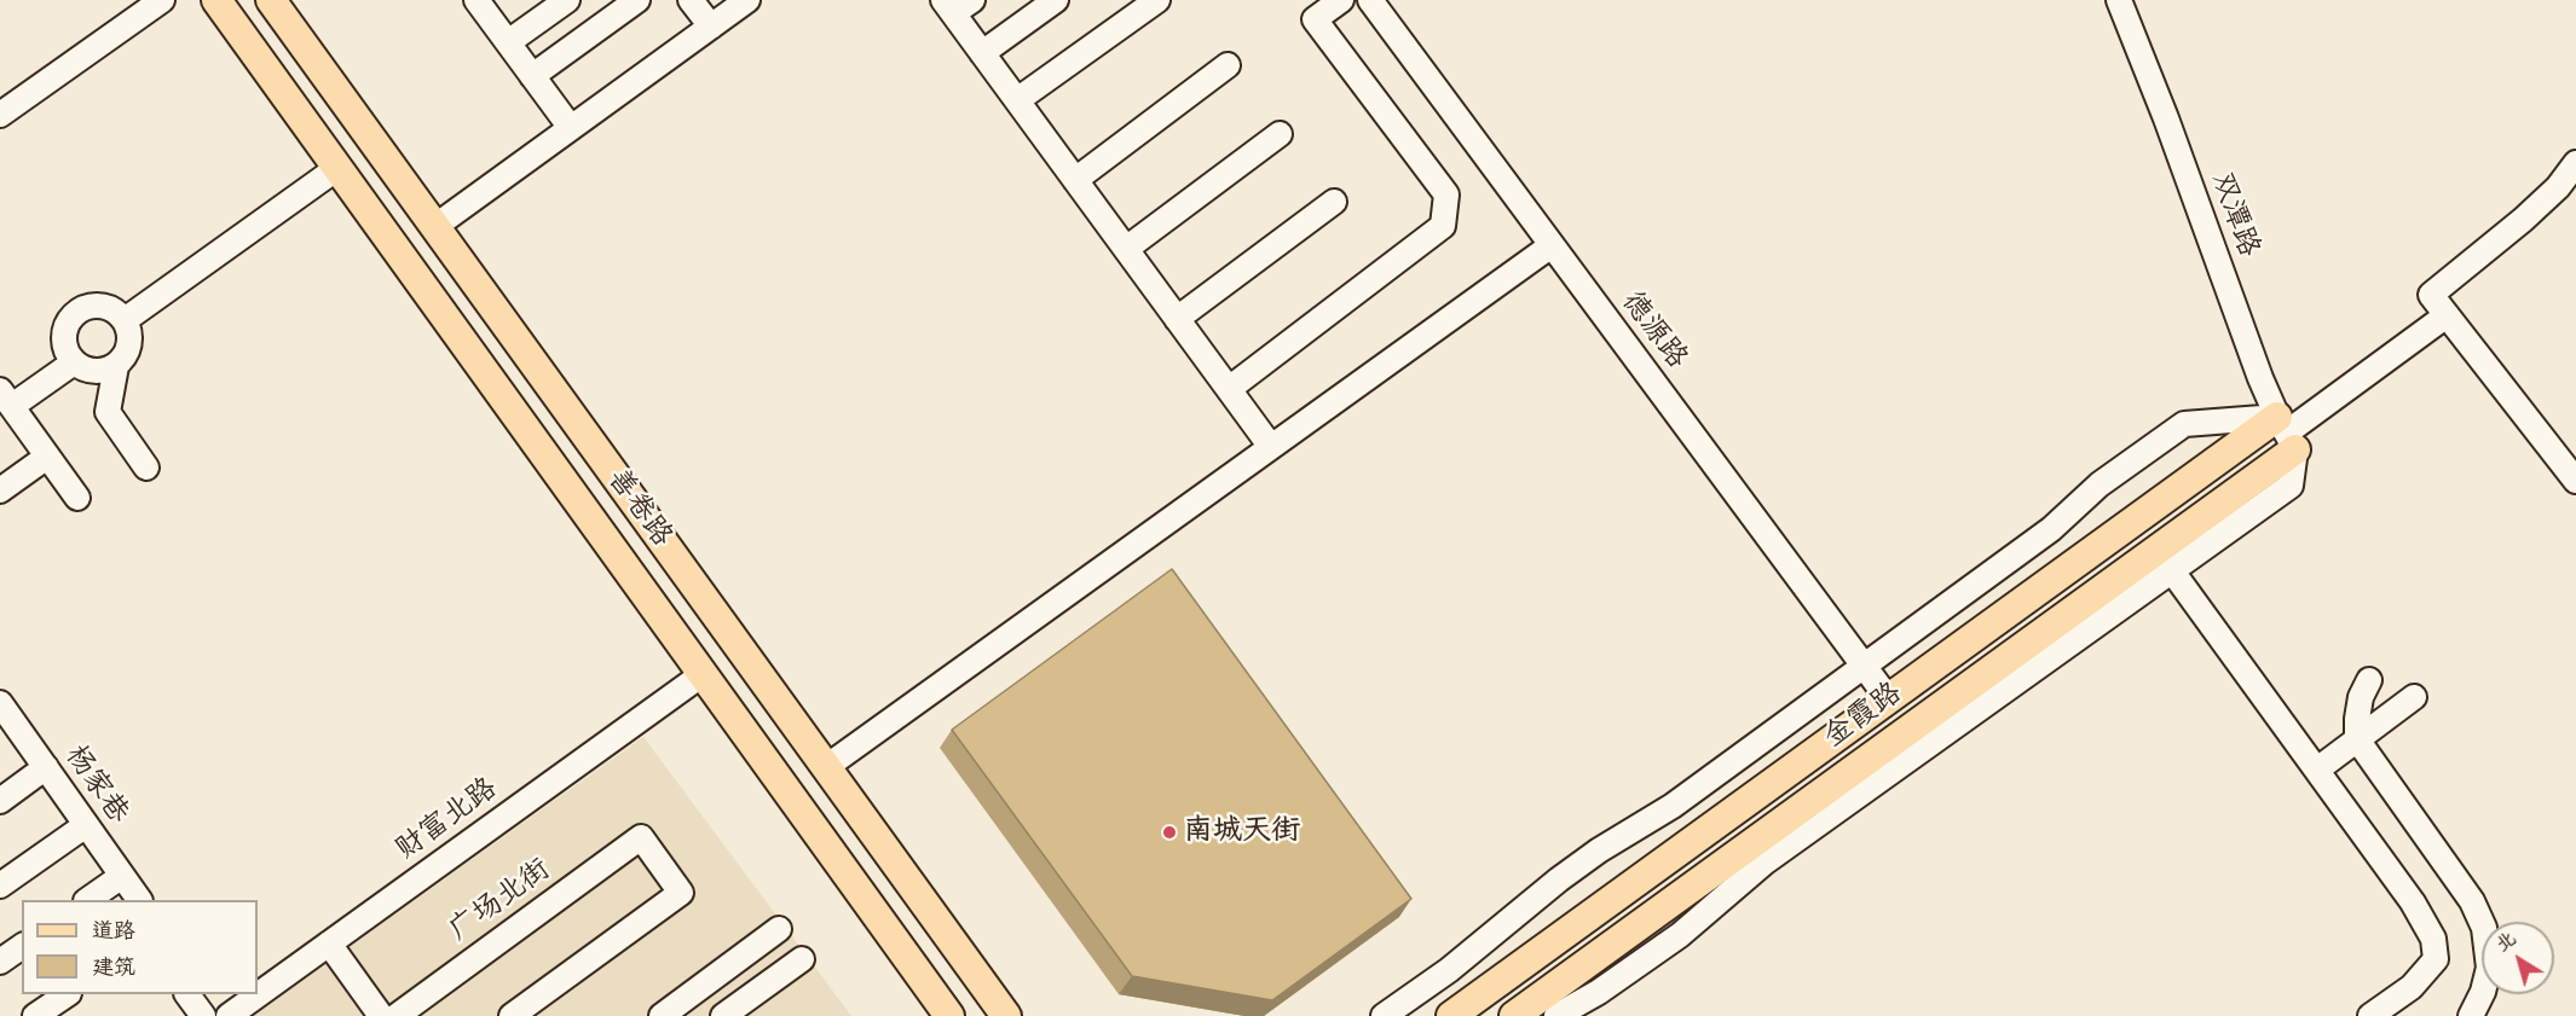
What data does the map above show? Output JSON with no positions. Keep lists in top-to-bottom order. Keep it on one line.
{"streets":{"main road":["善卷路","金霞路"],"street":["双潭路","德源路","杨家巷","财富北路","广场北街"]},"crossings":[["双潭路","金霞路"],["德源路","金霞路"],["善卷路","财富北路"]],"places":["南城天街"],"legend":["道路","建筑"],"north":"top left"}
